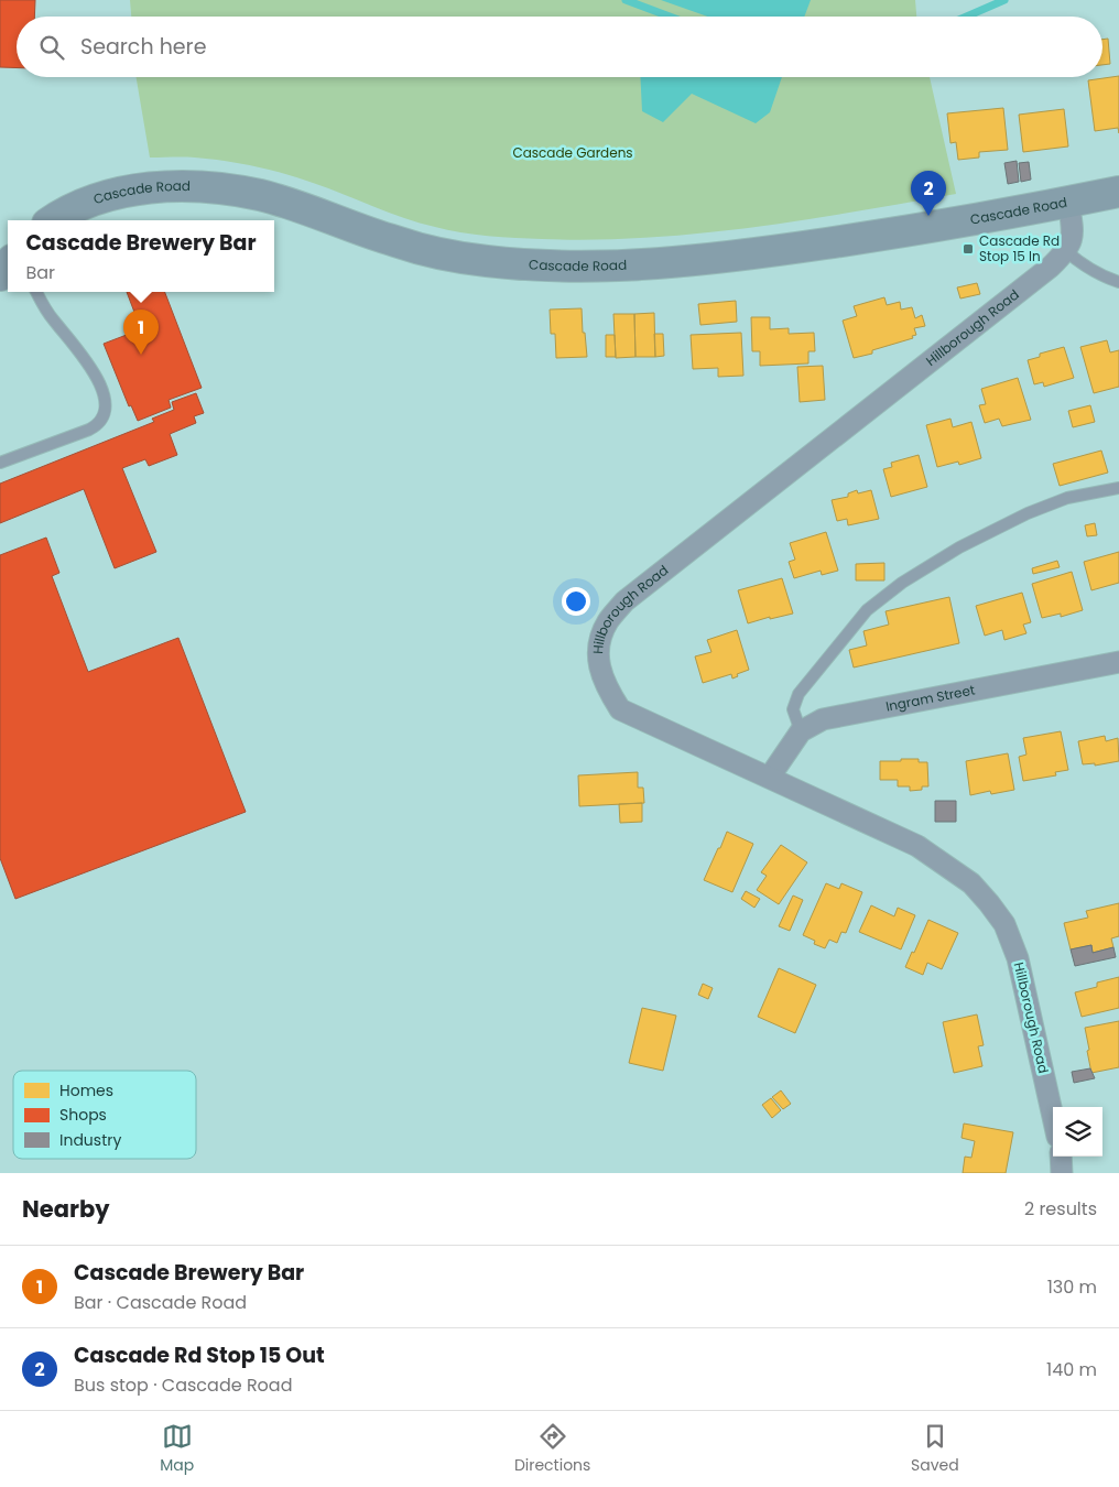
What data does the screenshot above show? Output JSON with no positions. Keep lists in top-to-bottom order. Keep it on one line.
{"streets":{"street":["Cascade Road","Hillborough Road","Ingram Street"]},"crossings":[["Hillborough Road","Ingram Street"]],"parks":["Cascade Gardens"],"places":{"transit":["Cascade Rd Stop 15 In"]},"legend":["Homes","Shops","Industry"],"page":{"search":"Search here","pins":["2","1"],"popup":["Cascade Brewery Bar","Bar"],"heading":["Nearby","2 results"],"list":[{"mark":"1","name":"Cascade Brewery Bar","note":"Bar · Cascade Road","value":"130 m"},{"mark":"2","name":"Cascade Rd Stop 15 Out","note":"Bus stop · Cascade Road","value":"140 m"}],"nav":["Map","Directions","Saved"]}}
